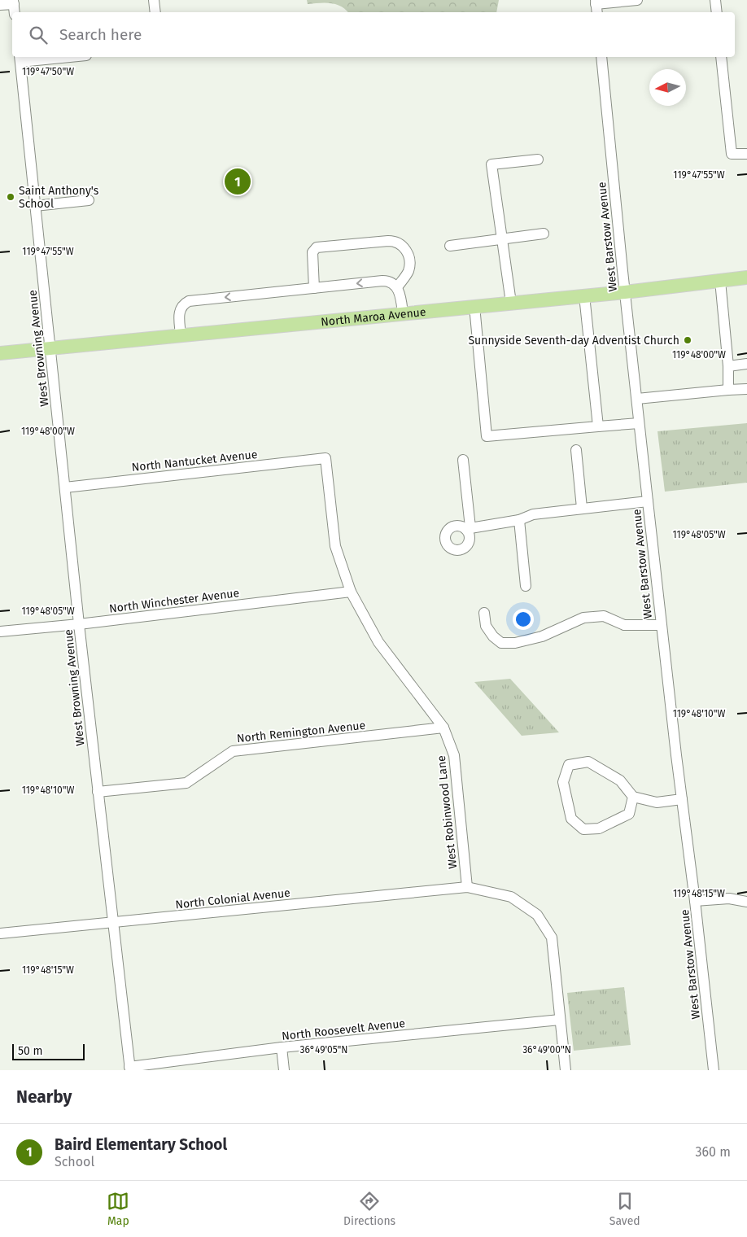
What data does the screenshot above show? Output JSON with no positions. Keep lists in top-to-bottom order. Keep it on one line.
{"streets":{"main road":["North Maroa Avenue"],"street":["West Barstow Avenue","West Browning Avenue","North Nantucket Avenue","North Winchester Avenue","North Remington Avenue","West Robinwood Lane","North Colonial Avenue","North Roosevelt Avenue"]},"crossings":[["West Barstow Avenue","North Maroa Avenue"],["North Maroa Avenue","West Browning Avenue"],["West Browning Avenue","North Nantucket Avenue"],["West Browning Avenue","North Winchester Avenue"],["West Browning Avenue","North Remington Avenue"],["West Browning Avenue","North Colonial Avenue"],["West Browning Avenue","North Roosevelt Avenue"],["North Nantucket Avenue","West Robinwood Lane"],["North Winchester Avenue","West Robinwood Lane"],["North Remington Avenue","West Robinwood Lane"],["West Robinwood Lane","North Colonial Avenue"]],"places":["Saint Anthony's School","Sunnyside Seventh-day Adventist Church"],"scale_bar":"50 m","north":"left","page":{"search":"Search here","pins":"1","scale":"50 m","heading":"Nearby","list":[{"mark":"1","name":"Baird Elementary School","note":"School","value":"360 m"}],"nav":["Map","Directions","Saved"]},"coordinates":["119°47'50\"W","119°47'55\"W","119°48'00\"W","119°48'05\"W","119°48'10\"W","119°48'15\"W","36°49'05\"N","36°49'00\"N"]}
